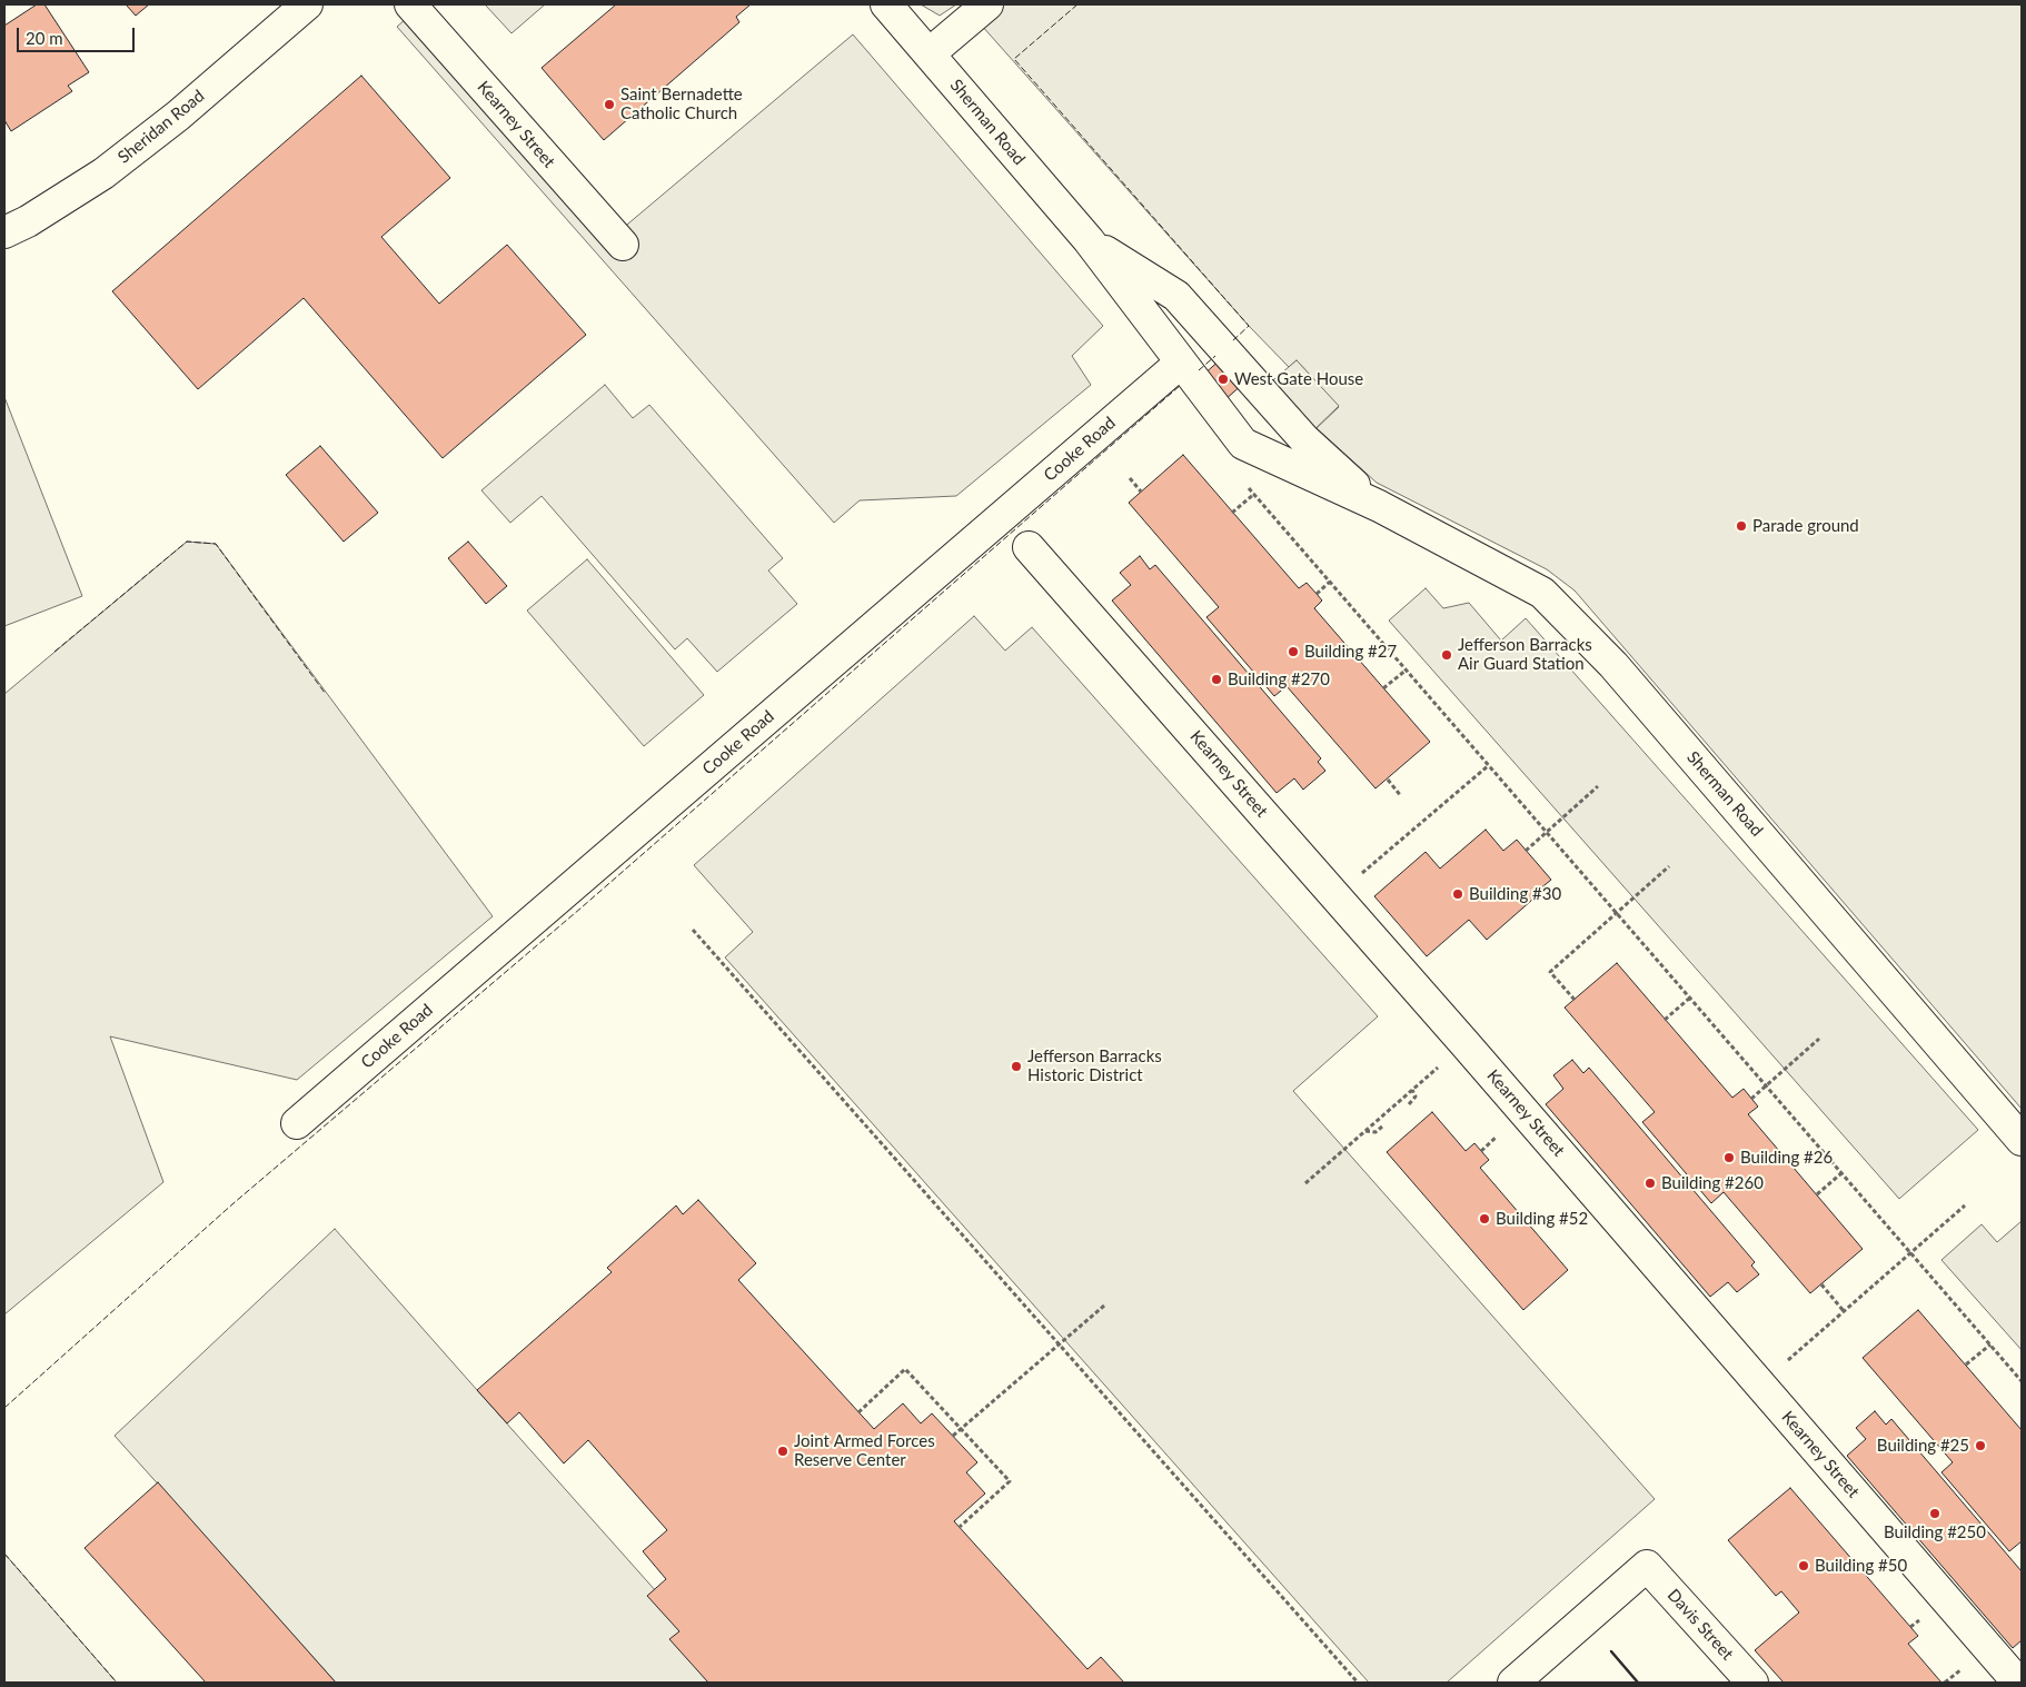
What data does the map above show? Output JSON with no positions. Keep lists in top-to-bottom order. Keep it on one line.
{"streets":{"street":["Sherman Road","Kearney Street","Sheridan Road","Cooke Road","Davis Street"]},"places":["Saint Bernadette Catholic Church","West Gate House","Parade ground","Building #27","Jefferson Barracks Air Guard Station","Building #270","Building #30","Jefferson Barracks Historic District","Building #26","Building #260","Building #52","Building #25","Joint Armed Forces Reserve Center","Building #250","Building #50"],"scale_bar":"20 m"}
